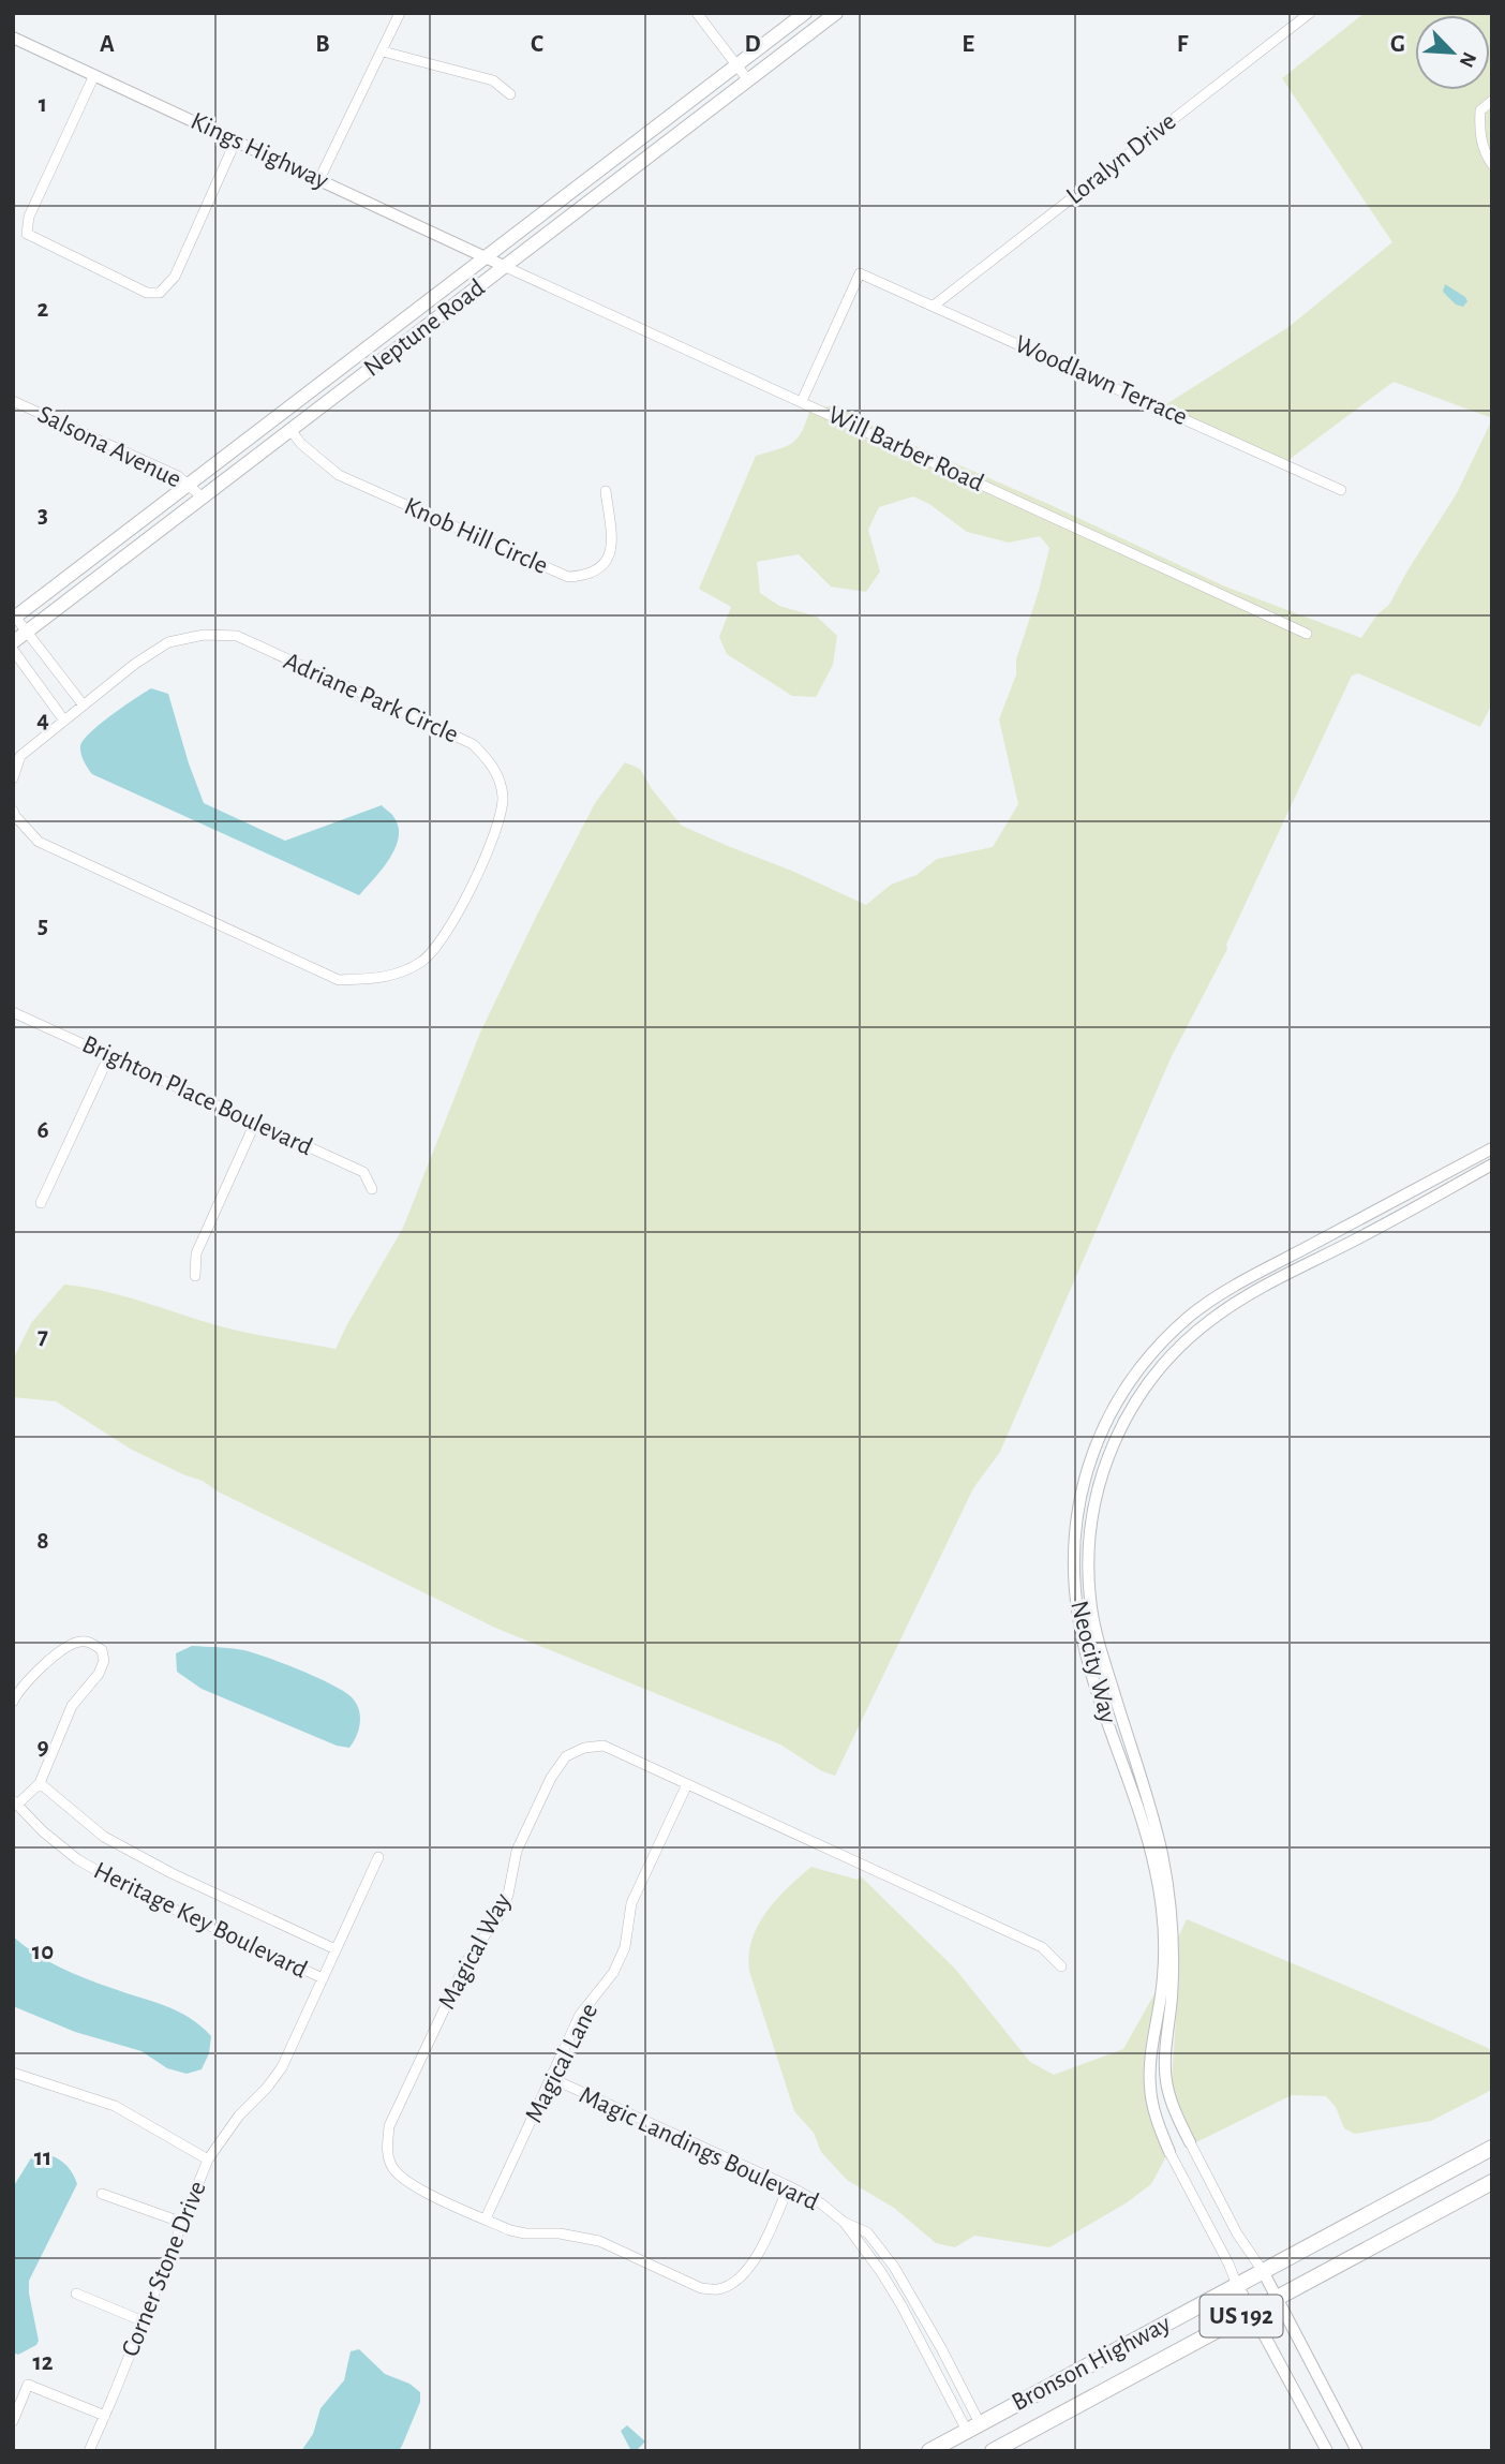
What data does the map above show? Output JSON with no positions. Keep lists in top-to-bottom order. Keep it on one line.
{"streets":{"highway":["US 192","Bronson Highway"],"main road":["Neptune Road"],"street":["Kings Highway","Loralyn Drive","Woodlawn Terrace","Salsona Avenue","Will Barber Road","Knob Hill Circle","Adriane Park Circle","Brighton Place Boulevard","Neocity Way","Heritage Key Boulevard","Magical Way","Magical Lane","Magic Landings Boulevard","Corner Stone Drive"]},"crossings":[["Kings Highway","Neptune Road"],["Kings Highway","Will Barber Road"],["Loralyn Drive","Woodlawn Terrace"],["Neptune Road","Salsona Avenue"],["Neptune Road","Will Barber Road"],["Neptune Road","Knob Hill Circle"],["Woodlawn Terrace","Will Barber Road"],["Magical Way","Magical Lane"],["Magical Way","Magic Landings Boulevard"],["Magical Lane","Magic Landings Boulevard"],["Magic Landings Boulevard","Bronson Highway"]],"north":"bottom right","grid":{"columns":["A","B","C","D","E","F","G"],"rows":["1","2","3","4","5","6","7","8","9","10","11","12"]}}
